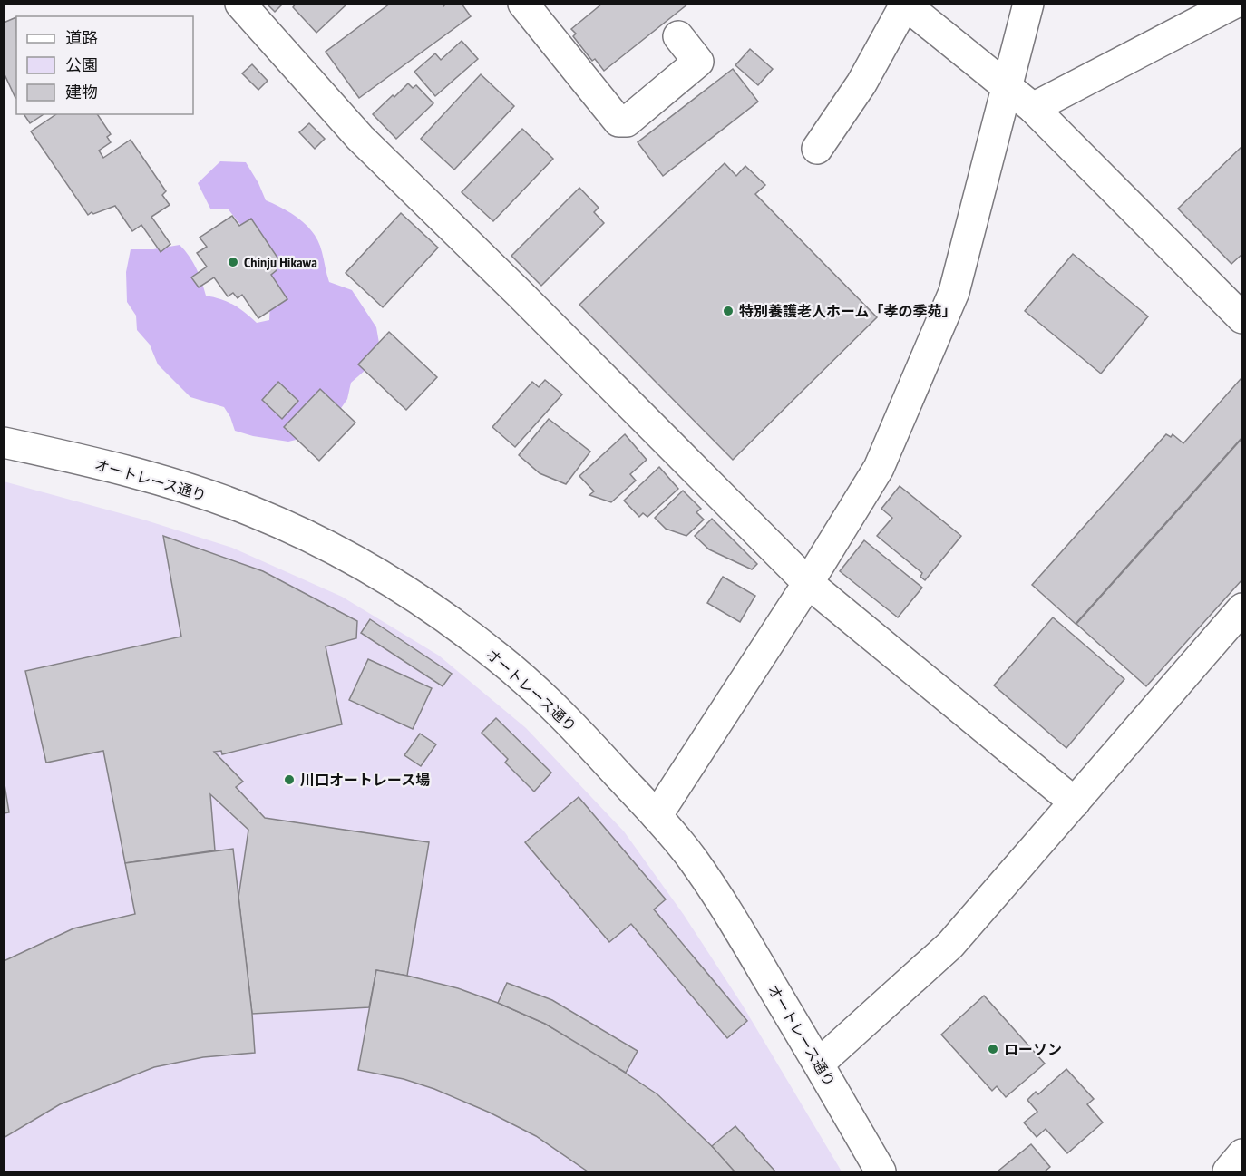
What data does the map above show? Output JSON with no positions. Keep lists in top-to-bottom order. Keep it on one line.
{"streets":{"street":["オートレース通り"]},"places":["Chinju Hikawa","特別養護老人ホーム「孝の季苑」","川口オートレース場","ローソン"],"legend":["道路","公園","建物"]}
